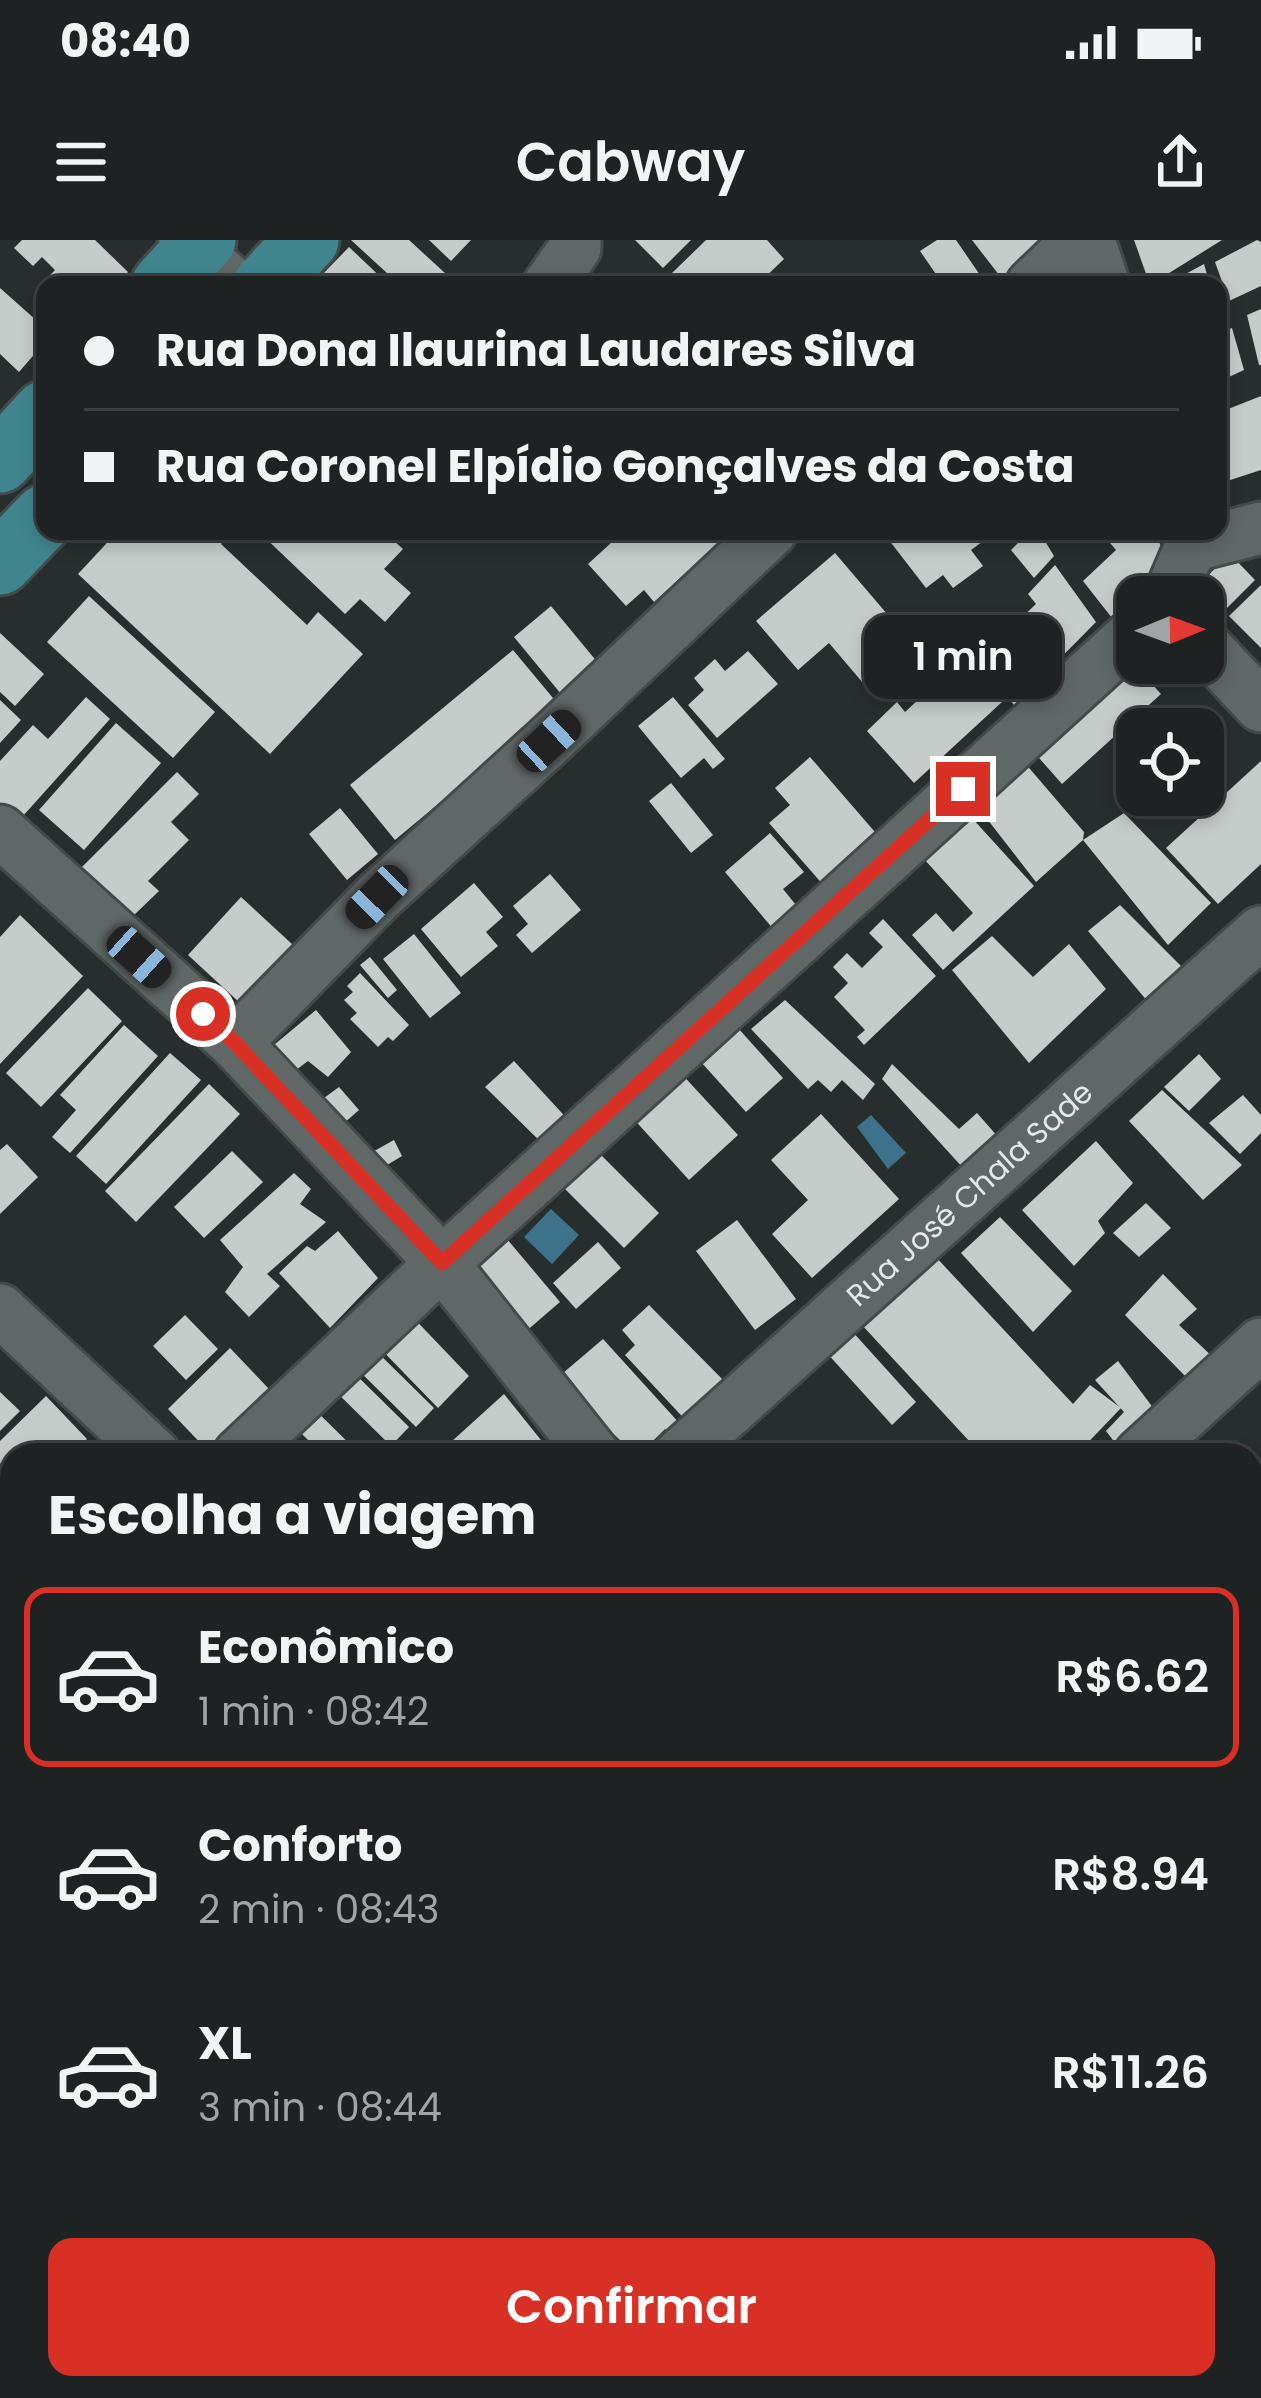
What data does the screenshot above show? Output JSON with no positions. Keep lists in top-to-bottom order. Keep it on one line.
{"streets":{"street":["Rua José Chala Sade"]},"north":"right","page":{"status":"08:40","header":"Cabway","banner":["Rua Dona Ilaurina Laudares Silva","Rua Coronel Elpídio Gonçalves da Costa"],"bubble":"1 min","heading":"Escolha a viagem","list":[{"name":"Econômico","note":"1 min · 08:42","value":"R$6.62"},{"name":"Conforto","note":"2 min · 08:43","value":"R$8.94"},{"name":"XL","note":"3 min · 08:44","value":"R$11.26"}],"buttons":"Confirmar"}}
